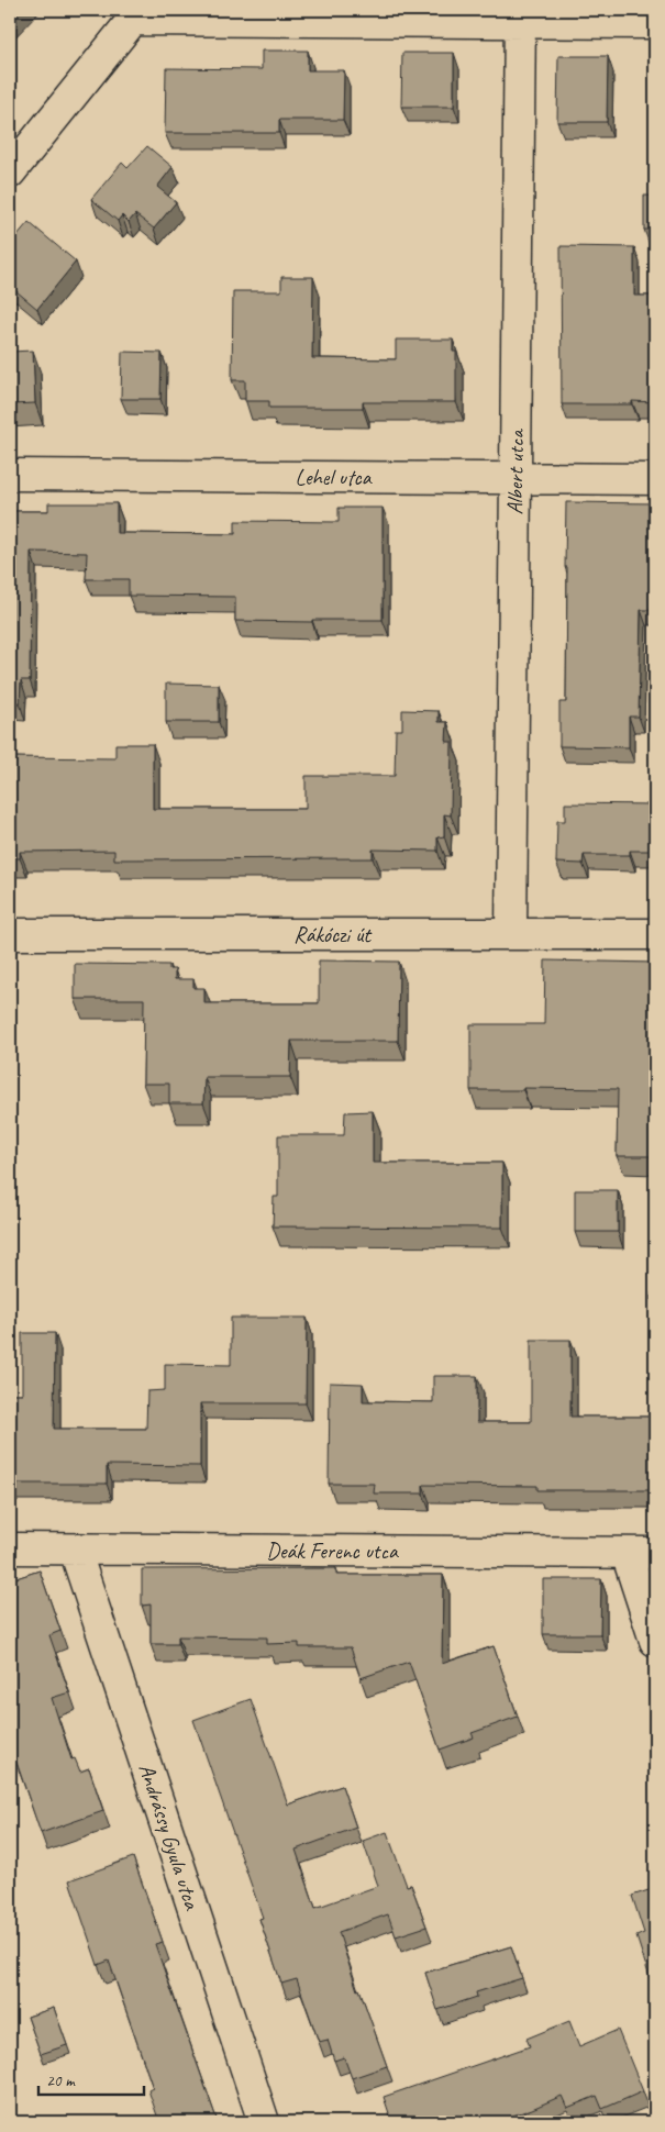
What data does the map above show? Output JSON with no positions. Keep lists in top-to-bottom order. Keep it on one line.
{"streets":{"street":["Albert utca","Lehel utca","Rákóczi út","Deák Ferenc utca","Andrássy Gyula utca"]},"crossings":[["Albert utca","Lehel utca"],["Albert utca","Rákóczi út"],["Deák Ferenc utca","Andrássy Gyula utca"]],"scale_bar":"20 m"}
